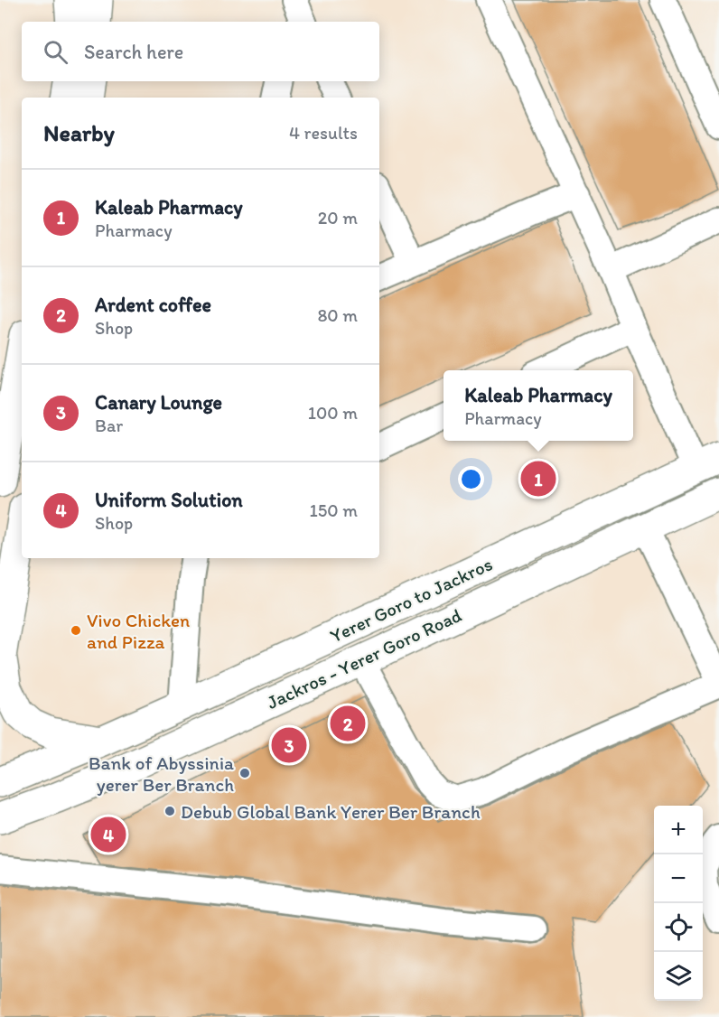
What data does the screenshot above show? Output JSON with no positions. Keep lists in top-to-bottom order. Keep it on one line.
{"streets":{"main road":["Yerer Goro to Jackros","Jackros - Yerer Goro Road"]},"places":["Vivo Chicken and Pizza","Bank of Abyssinia yerer Ber Branch","Debub Global Bank Yerer Ber Branch"],"page":{"search":"Search here","heading":["Nearby","4 results"],"list":[{"mark":"1","name":"Kaleab Pharmacy","note":"Pharmacy","value":"20 m"},{"mark":"2","name":"Ardent coffee","note":"Shop","value":"80 m"},{"mark":"3","name":"Canary Lounge","note":"Bar","value":"100 m"},{"mark":"4","name":"Uniform Solution","note":"Shop","value":"150 m"}],"popup":["Kaleab Pharmacy","Pharmacy"],"pins":["1","2","3","4"],"map_buttons":["+","−"]}}
